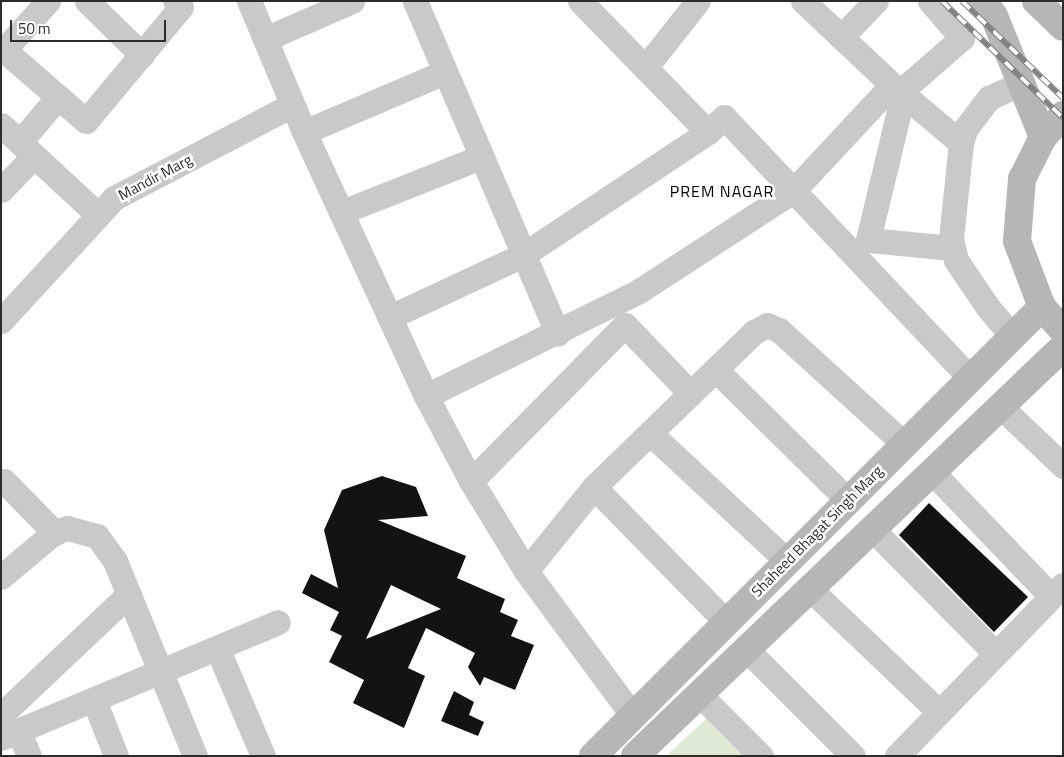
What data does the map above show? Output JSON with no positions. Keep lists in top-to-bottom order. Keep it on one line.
{"streets":{"main road":["Shaheed Bhagat Singh Marg"],"street":["Mandir Marg"]},"districts":["PREM NAGAR"],"scale_bar":"50 m"}
